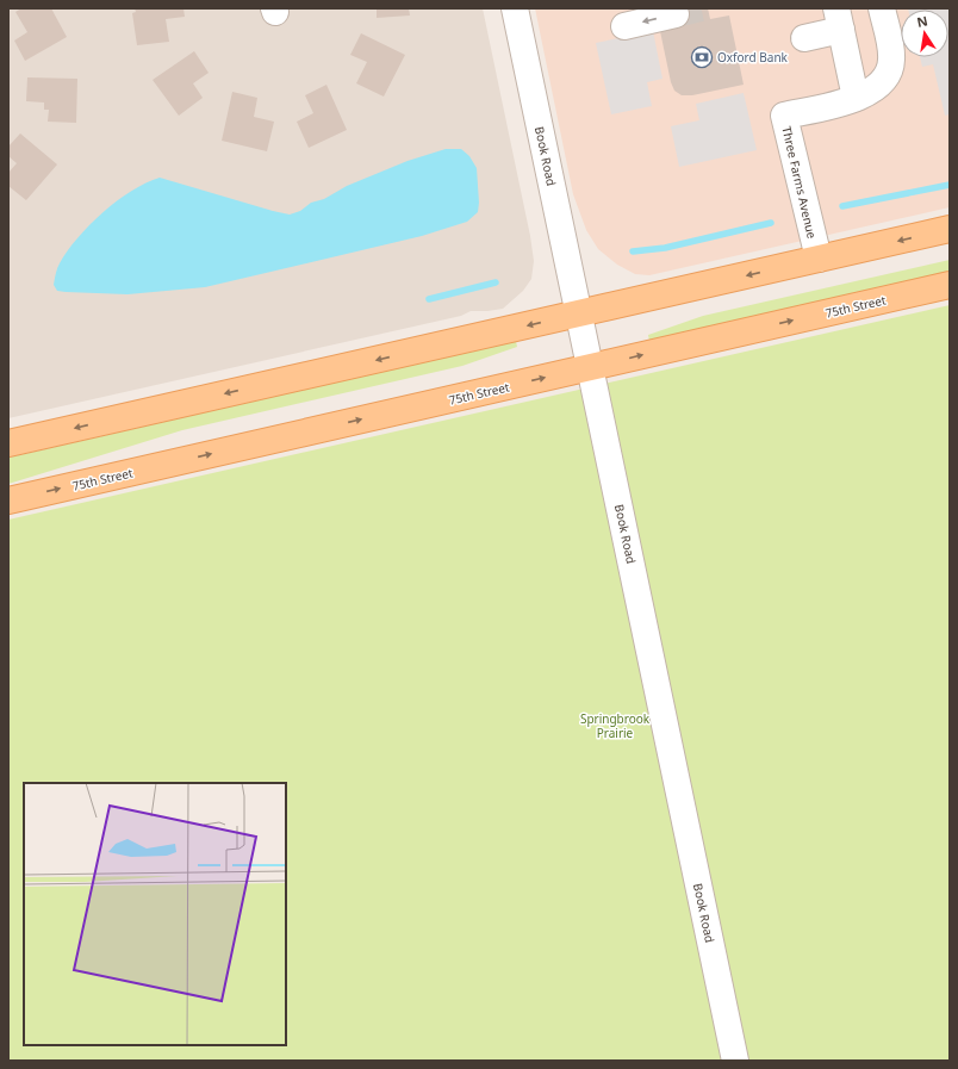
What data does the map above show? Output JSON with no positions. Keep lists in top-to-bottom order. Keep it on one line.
{"streets":{"main road":["75th Street"],"street":["Book Road","Three Farms Avenue"]},"crossings":[["Book Road","75th Street"]],"parks":["Springbrook Prairie"],"places":{"bank":["Oxford Bank"]},"north":"top"}
